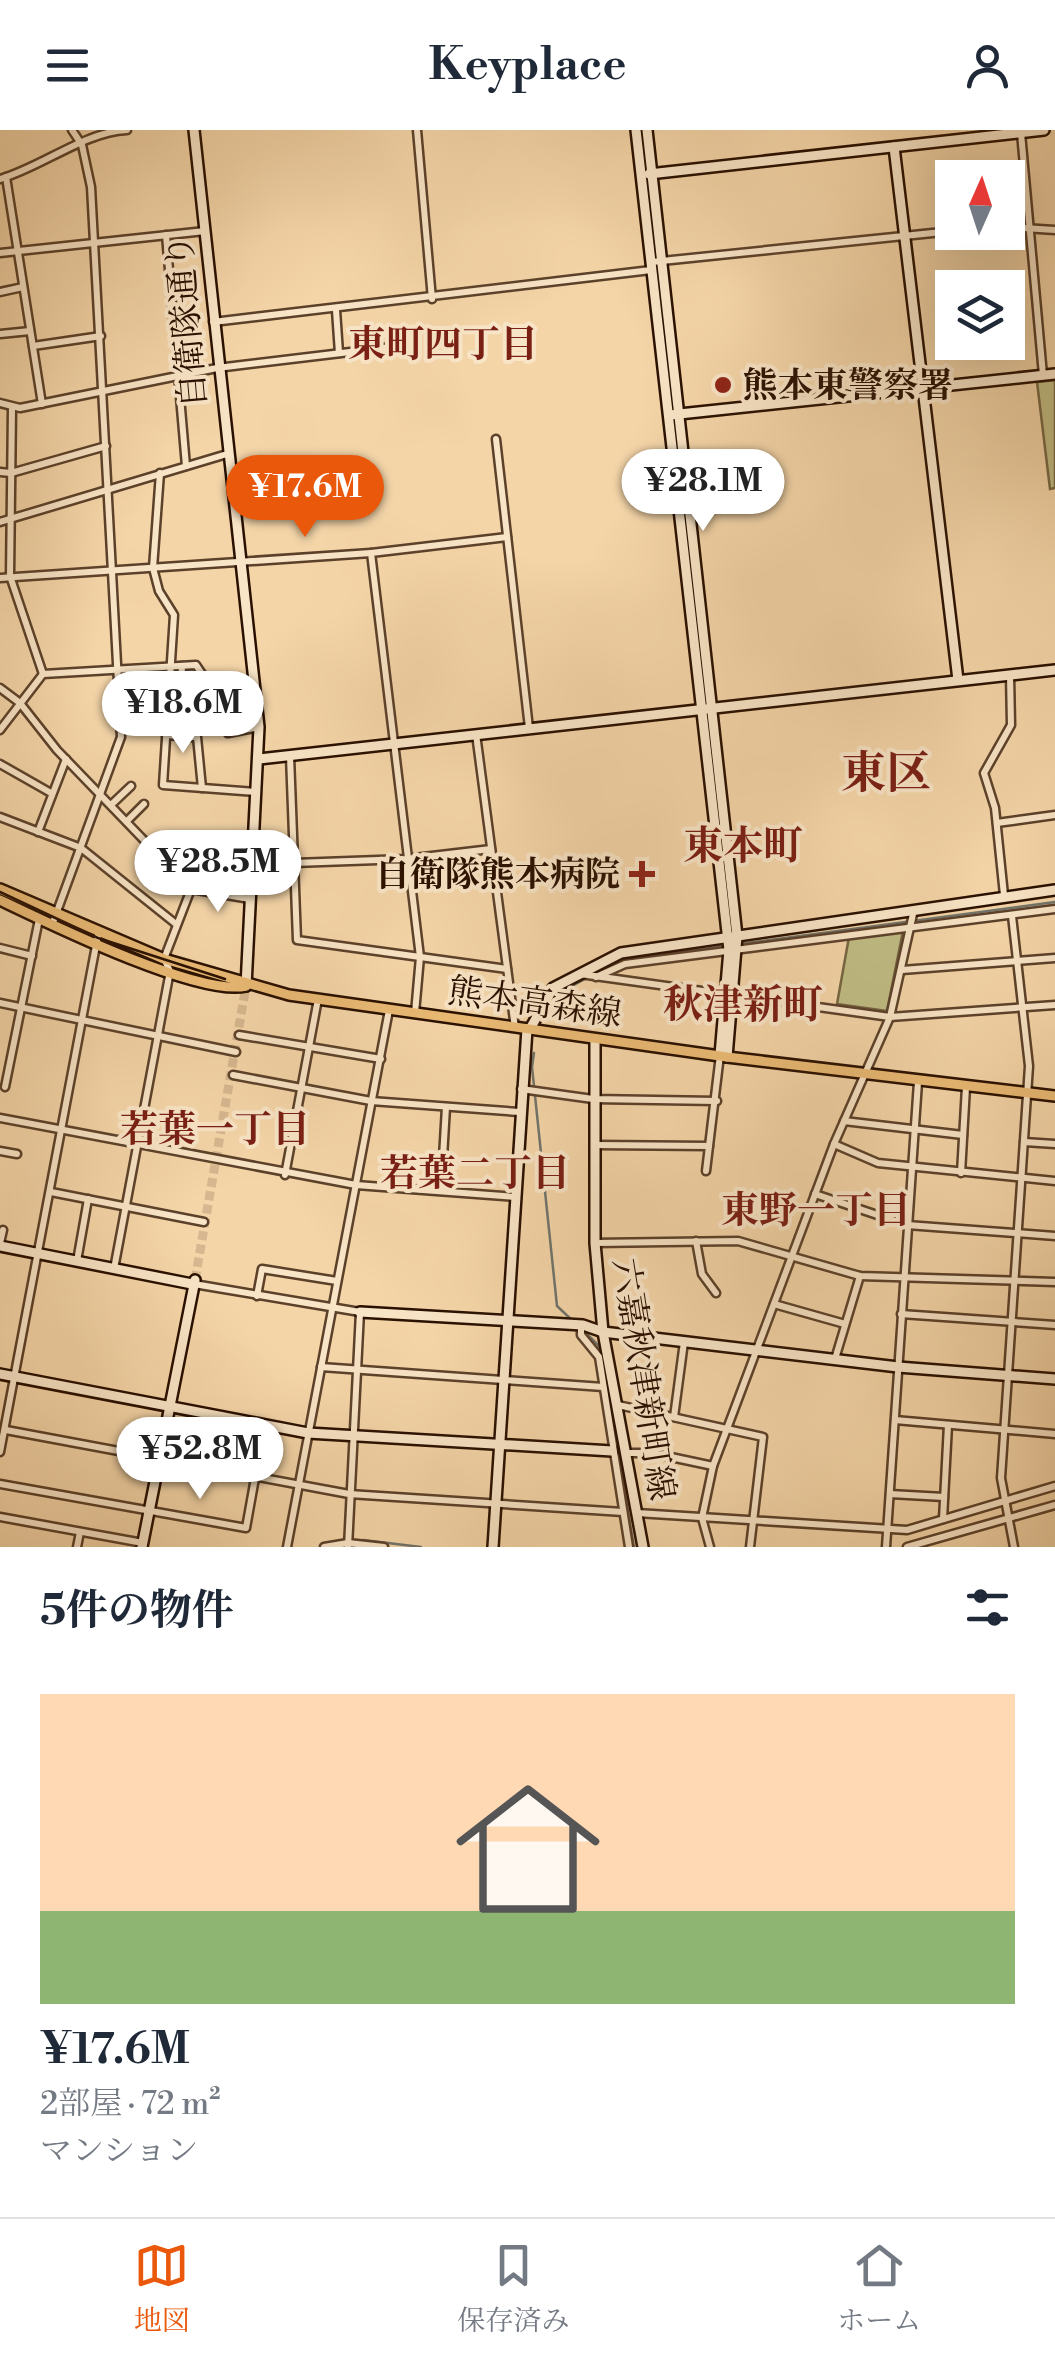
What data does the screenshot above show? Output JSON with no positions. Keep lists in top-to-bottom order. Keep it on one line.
{"streets":{"main road":["熊本高森線"],"street":["自衛隊通り","六嘉秋津新町線"]},"crossings":[["自衛隊通り","熊本高森線"],["熊本高森線","六嘉秋津新町線"]],"districts":["東町四丁目","東区","東本町","秋津新町","若葉一丁目","若葉二丁目","東野一丁目"],"places":{"other":["熊本東警察署"],"health":["自衛隊熊本病院"]},"north":"top","page":{"header":"Keyplace","price":["¥28.1M","¥17.6M","¥18.6M","¥28.5M","¥52.8M"],"heading":"5件の物件","list":[{"name":"¥17.6M","note":"2部屋 · 72 m² · マンション"}],"tabs":["地図","保存済み","ホーム"]}}
